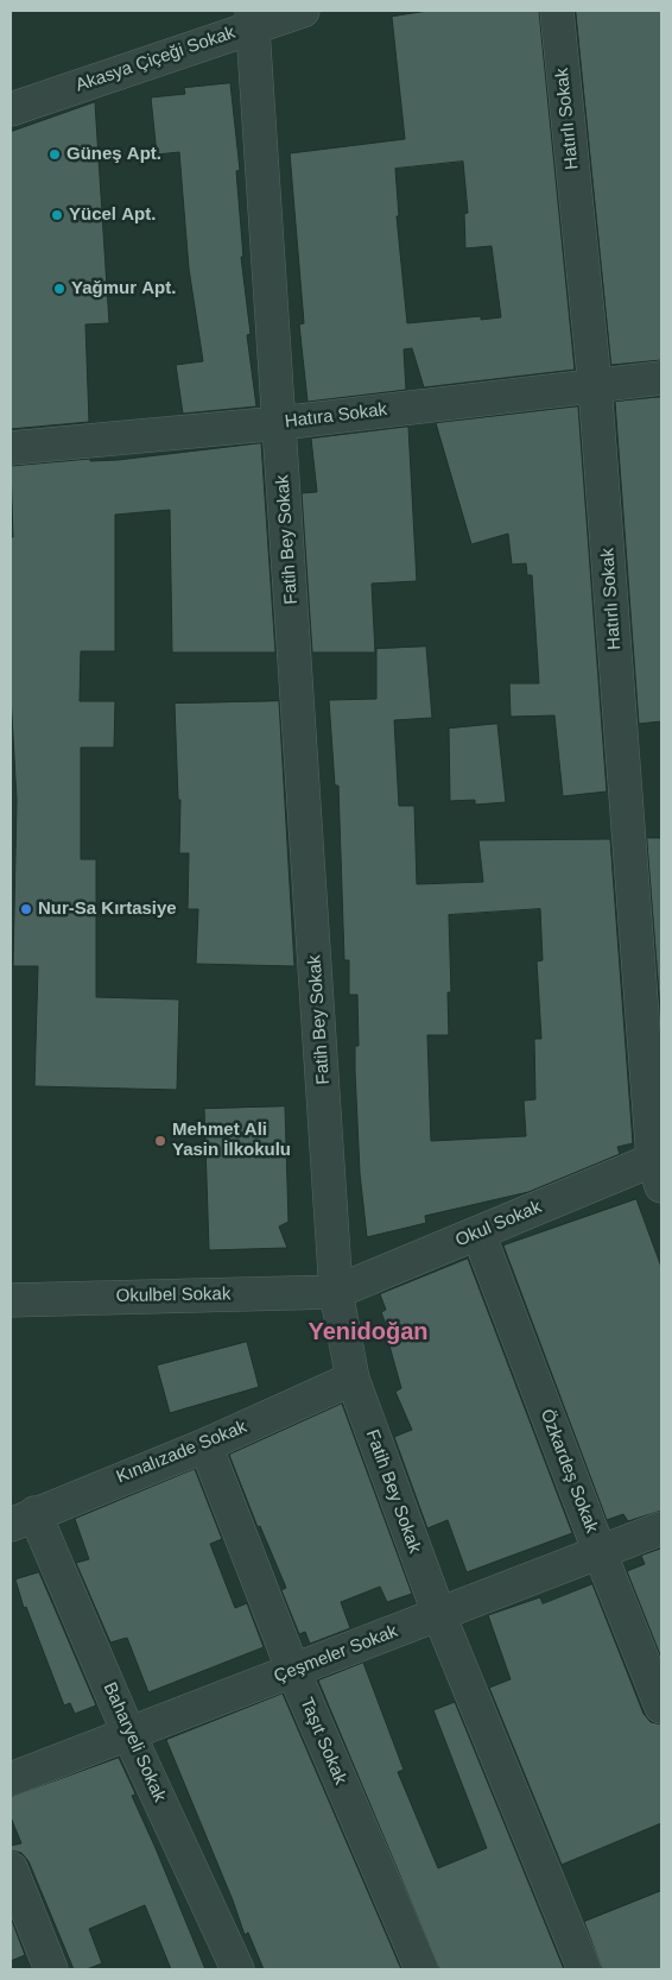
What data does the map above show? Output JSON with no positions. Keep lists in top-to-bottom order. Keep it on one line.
{"streets":{"street":["Akasya Çiçeği Sokak","Hatırlı Sokak","Hatıra Sokak","Fatih Bey Sokak","Okul Sokak","Okulbel Sokak","Kınalızade Sokak","Özkardeş Sokak","Çeşmeler Sokak","Taşıt Sokak","Baharyeli Sokak"]},"crossings":[["Akasya Çiçeği Sokak","Fatih Bey Sokak"],["Hatırlı Sokak","Hatıra Sokak"],["Hatırlı Sokak","Okul Sokak"],["Hatıra Sokak","Fatih Bey Sokak"],["Fatih Bey Sokak","Okul Sokak"],["Fatih Bey Sokak","Okulbel Sokak"],["Fatih Bey Sokak","Kınalızade Sokak"],["Fatih Bey Sokak","Çeşmeler Sokak"],["Okul Sokak","Okulbel Sokak"],["Okul Sokak","Özkardeş Sokak"],["Kınalızade Sokak","Taşıt Sokak"],["Kınalızade Sokak","Baharyeli Sokak"],["Özkardeş Sokak","Çeşmeler Sokak"],["Çeşmeler Sokak","Taşıt Sokak"],["Çeşmeler Sokak","Baharyeli Sokak"]],"districts":["Yenidoğan"],"places":["Güneş Apt.","Yücel Apt.","Yağmur Apt.","Nur-Sa Kırtasiye","Mehmet Ali Yasin İlkokulu"]}
